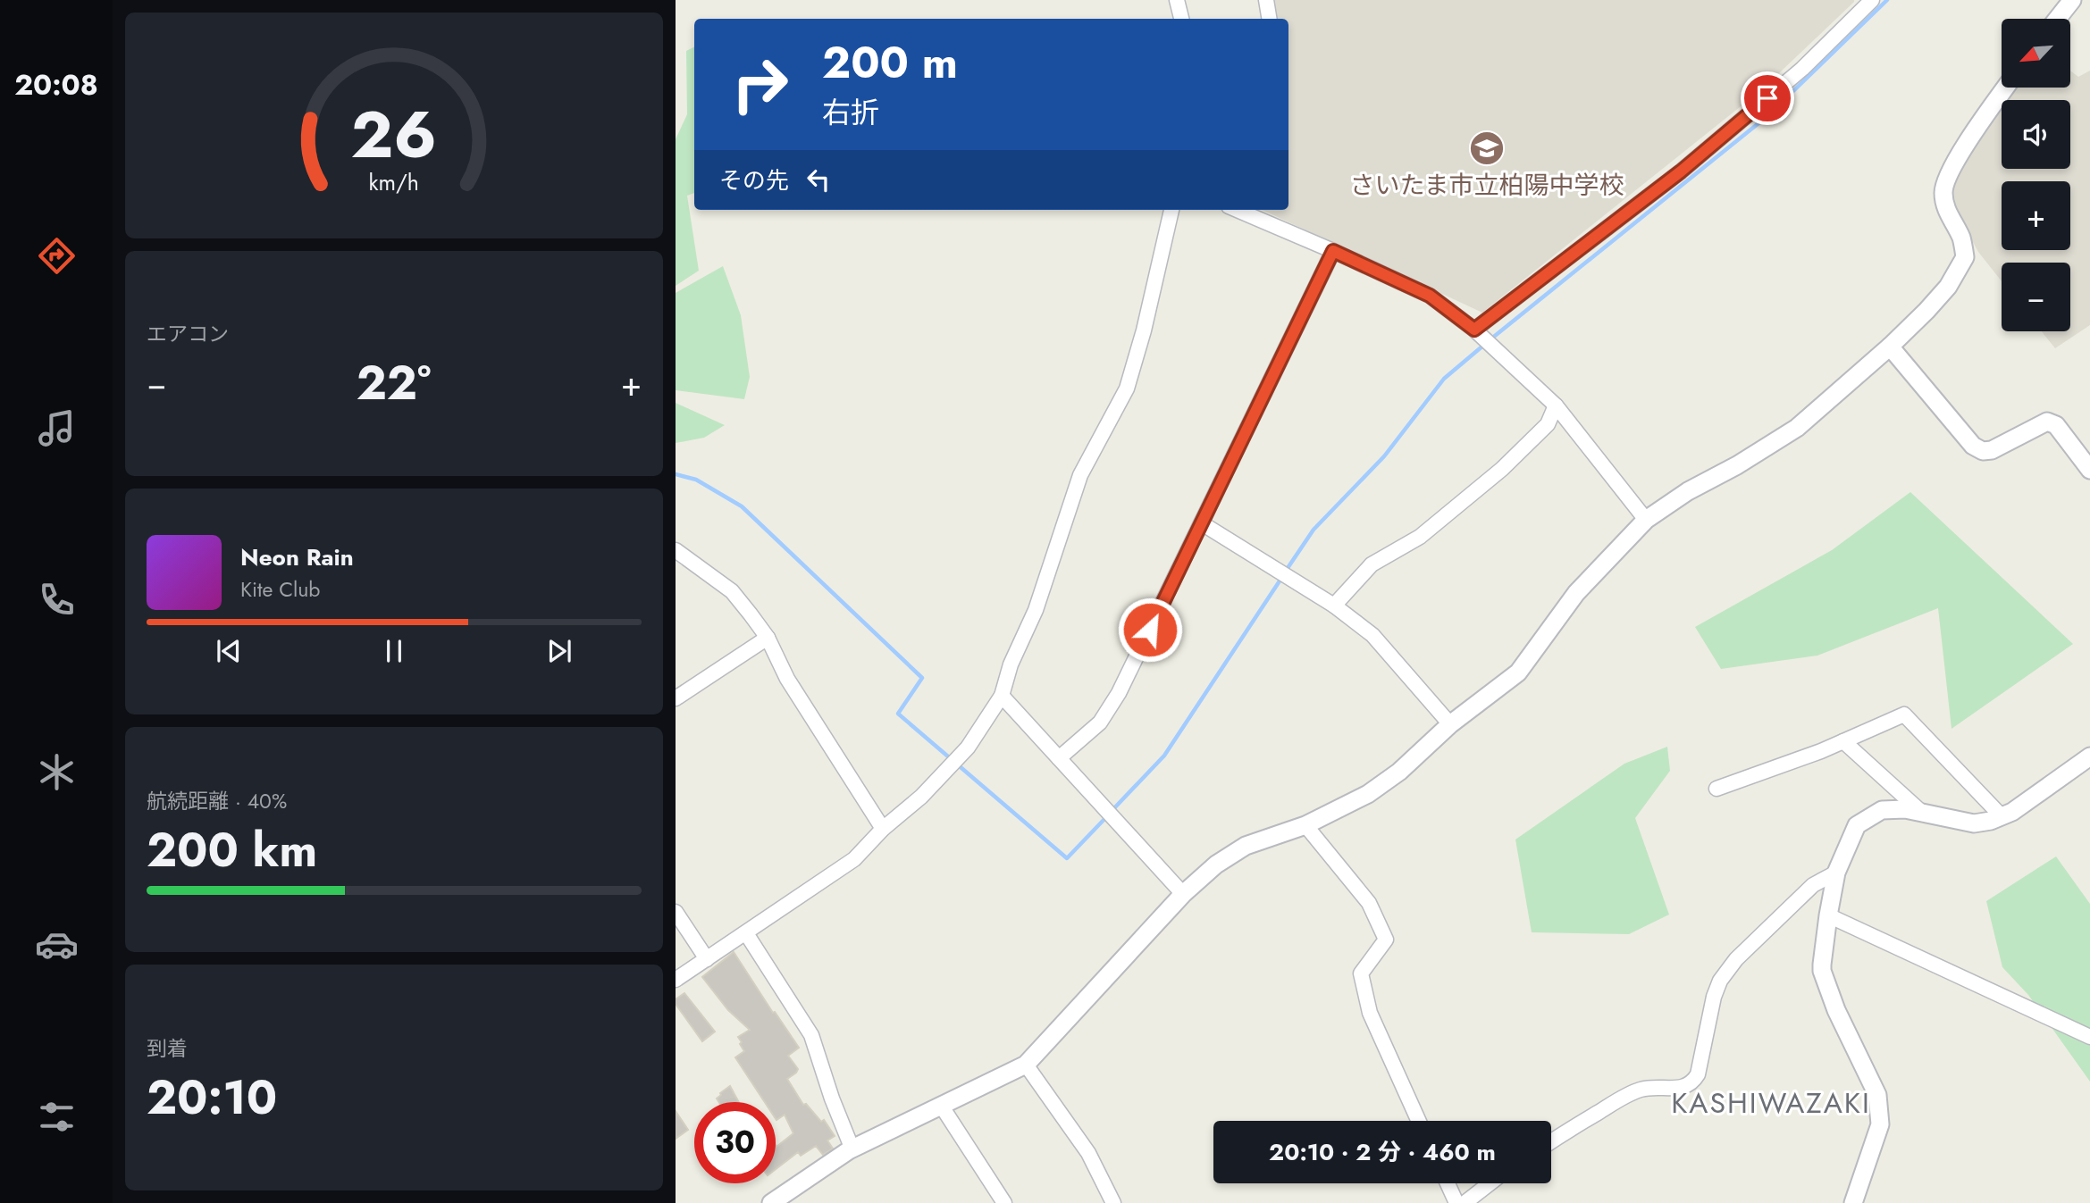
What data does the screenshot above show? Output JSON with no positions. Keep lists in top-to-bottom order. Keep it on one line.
{"districts":["KASHIWAZAKI"],"places":{"school or university":["さいたま市立柏陽中学校"]},"north":"bottom left","page":{"tabs":"20:08","map_buttons":["+","−"],"turn":["200 m","右折"],"then":"その先","tile":["エアコン",["航続距離 · 40%","200 km"],["到着","20:10"]],"heat":["−","22°","+"],"song":["Neon Rain","Kite Club"],"limit":"30","trip":"20:10 · 2 分 · 460 m","gauge":["26","km/h"]}}
